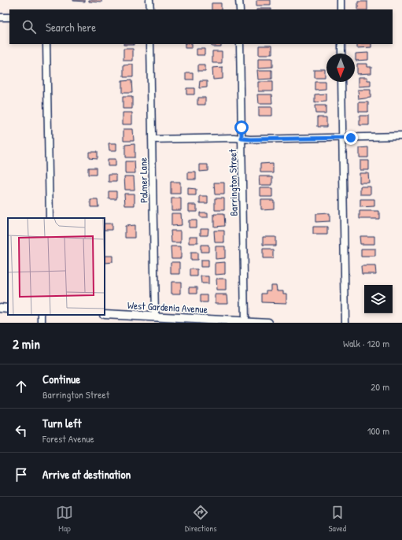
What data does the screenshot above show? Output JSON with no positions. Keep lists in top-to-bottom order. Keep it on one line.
{"streets":{"street":["Palmer Lane","Barrington Street","West Gardenia Avenue"]},"crossings":[["Palmer Lane","West Gardenia Avenue"],["Barrington Street","West Gardenia Avenue"]],"north":"bottom","page":{"search":"Search here","heading":["2 min","Walk · 120 m"],"list":[["Continue","Barrington Street","20 m"],["Turn left","Forest Avenue","100 m"],"Arrive at destination"],"nav":["Map","Directions","Saved"]}}
